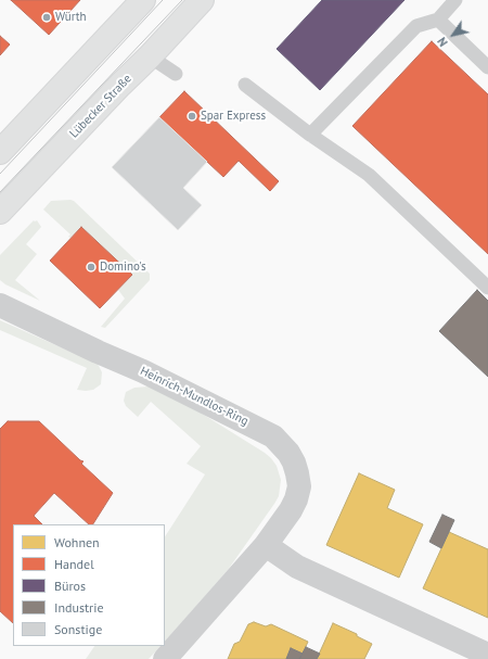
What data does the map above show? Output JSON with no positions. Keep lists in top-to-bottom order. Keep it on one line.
{"streets":{"main road":["Lübecker Straße"],"street":["Heinrich-Mundlos-Ring"]},"places":["Würth","Spar Express","Domino's"],"legend":["Wohnen","Handel","Büros","Industrie","Sonstige"],"north":"bottom left"}
